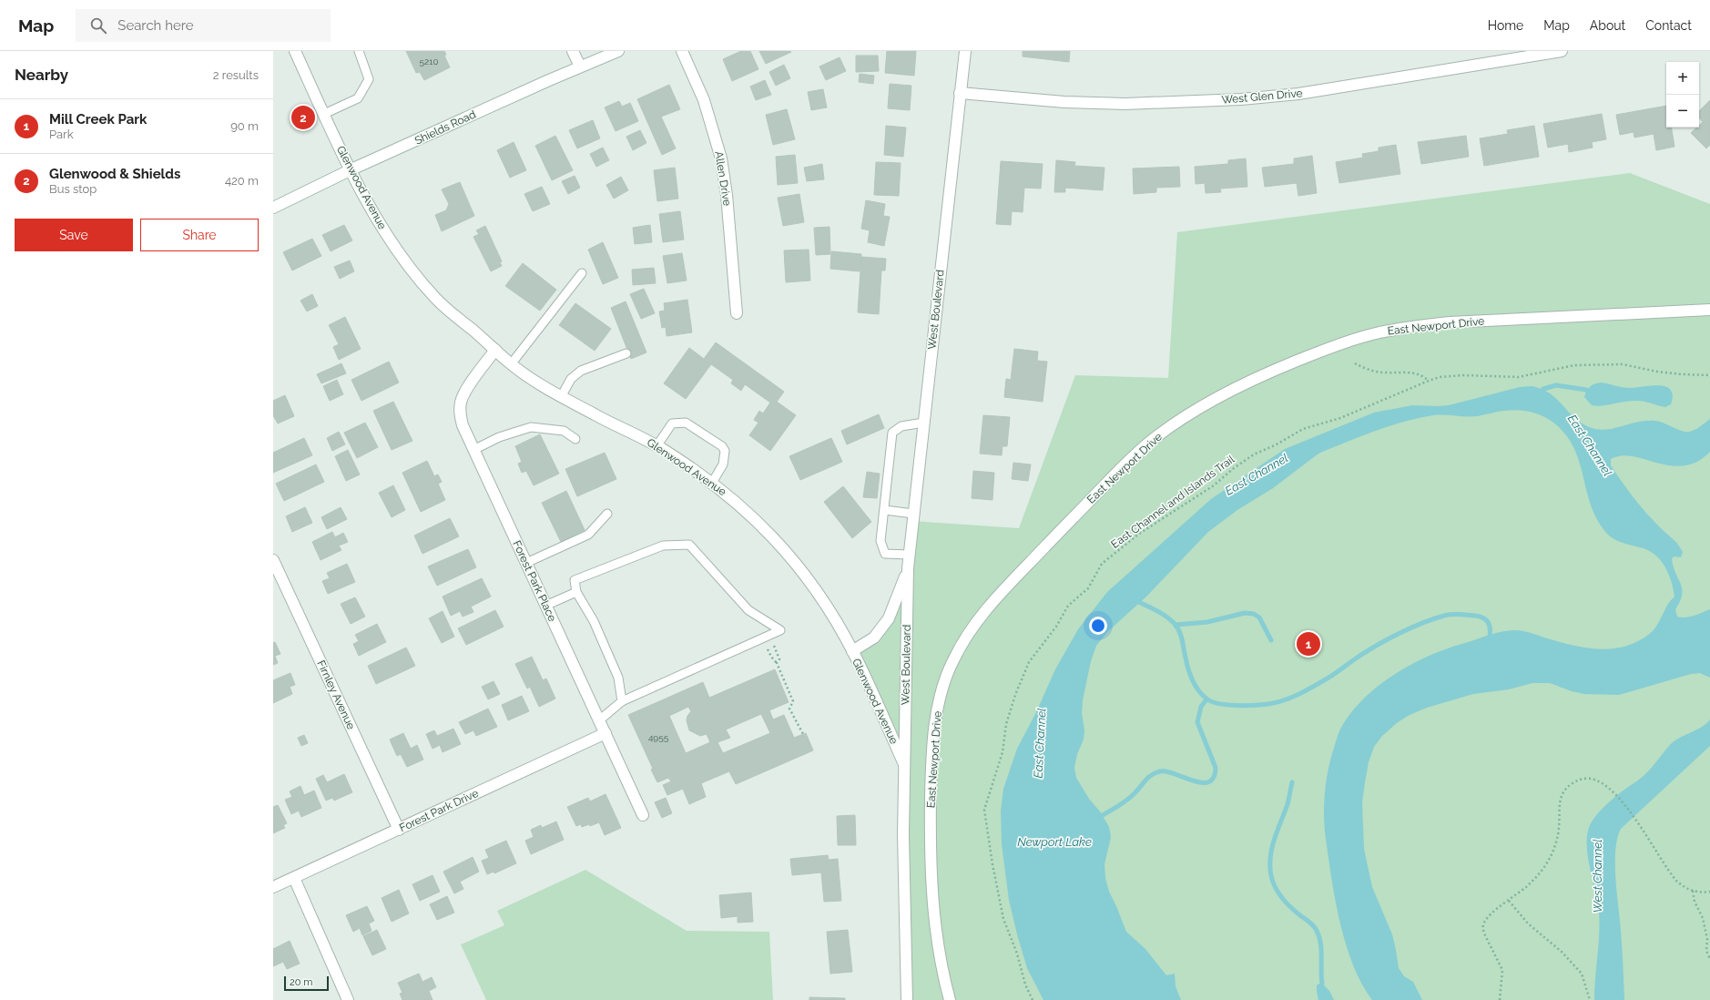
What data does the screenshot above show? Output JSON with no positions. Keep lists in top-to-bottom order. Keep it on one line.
{"streets":{"street":["West Glen Drive","Shields Road","Allen Drive","Glenwood Avenue","West Boulevard","East Newport Drive","Forest Park Place","Firnley Avenue","Forest Park Drive"],"path":["East Channel and Islands Trail"]},"crossings":[["West Glen Drive","West Boulevard"],["Shields Road","Glenwood Avenue"],["Glenwood Avenue","West Boulevard"],["Glenwood Avenue","Forest Park Place"],["Forest Park Place","Forest Park Drive"],["Firnley Avenue","Forest Park Drive"]],"water":["East Channel","Newport Lake","West Channel"],"house_numbers":["5210","4955"],"scale_bar":"20 m","page":{"header":"Map","search":"Search here","nav":["Home","Map","About","Contact"],"heading":["Nearby","2 results"],"map_buttons":["+","−"],"list":[{"mark":"1","name":"Mill Creek Park","note":"Park","value":"90 m"},{"mark":"2","name":"Glenwood & Shields","note":"Bus stop","value":"420 m"}],"pins":["2","1"],"buttons":["Save","Share"],"scale":"20 m"}}
